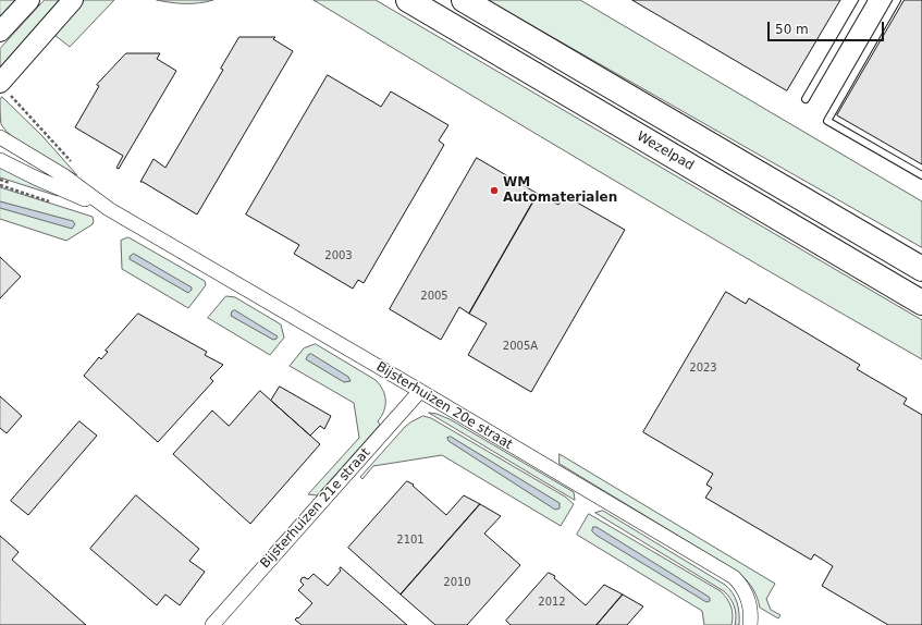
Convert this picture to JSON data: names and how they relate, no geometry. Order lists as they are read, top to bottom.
{
  "streets": {
    "highway": ["Wezelpad"],
    "street": ["Bijsterhuizen 20e straat", "Bijsterhuizen 21e straat"]
  },
  "crossings": [
    ["Bijsterhuizen 20e straat", "Bijsterhuizen 21e straat"]
  ],
  "places": ["WM Automaterialen"],
  "house_numbers": [
    "2003",
    "2005",
    "2005A",
    "2023",
    "2101",
    "2010",
    "2012"
  ],
  "scale_bar": "50 m"
}
